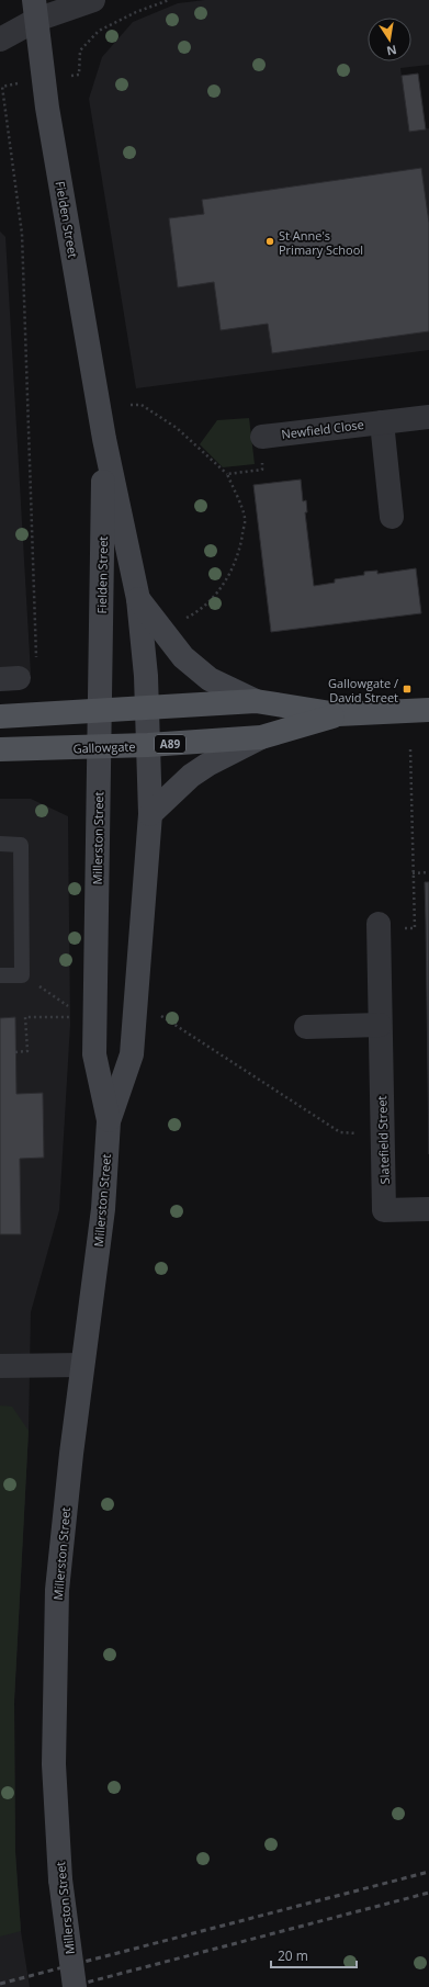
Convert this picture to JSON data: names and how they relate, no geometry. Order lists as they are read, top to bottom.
{
  "streets": {
    "main road": [
      "Fielden Street",
      "A89",
      "Gallowgate",
      "Millerston Street"
    ],
    "street": ["Newfield Close", "Slatefield Street"]
  },
  "crossings": [
    ["Fielden Street", "Gallowgate"],
    ["Fielden Street", "Millerston Street"],
    ["Gallowgate", "Millerston Street"]
  ],
  "places": {
    "other": ["St Anne's Primary School"],
    "transit": ["Gallowgate / David Street"]
  },
  "scale_bar": "20 m",
  "north": "bottom"
}
